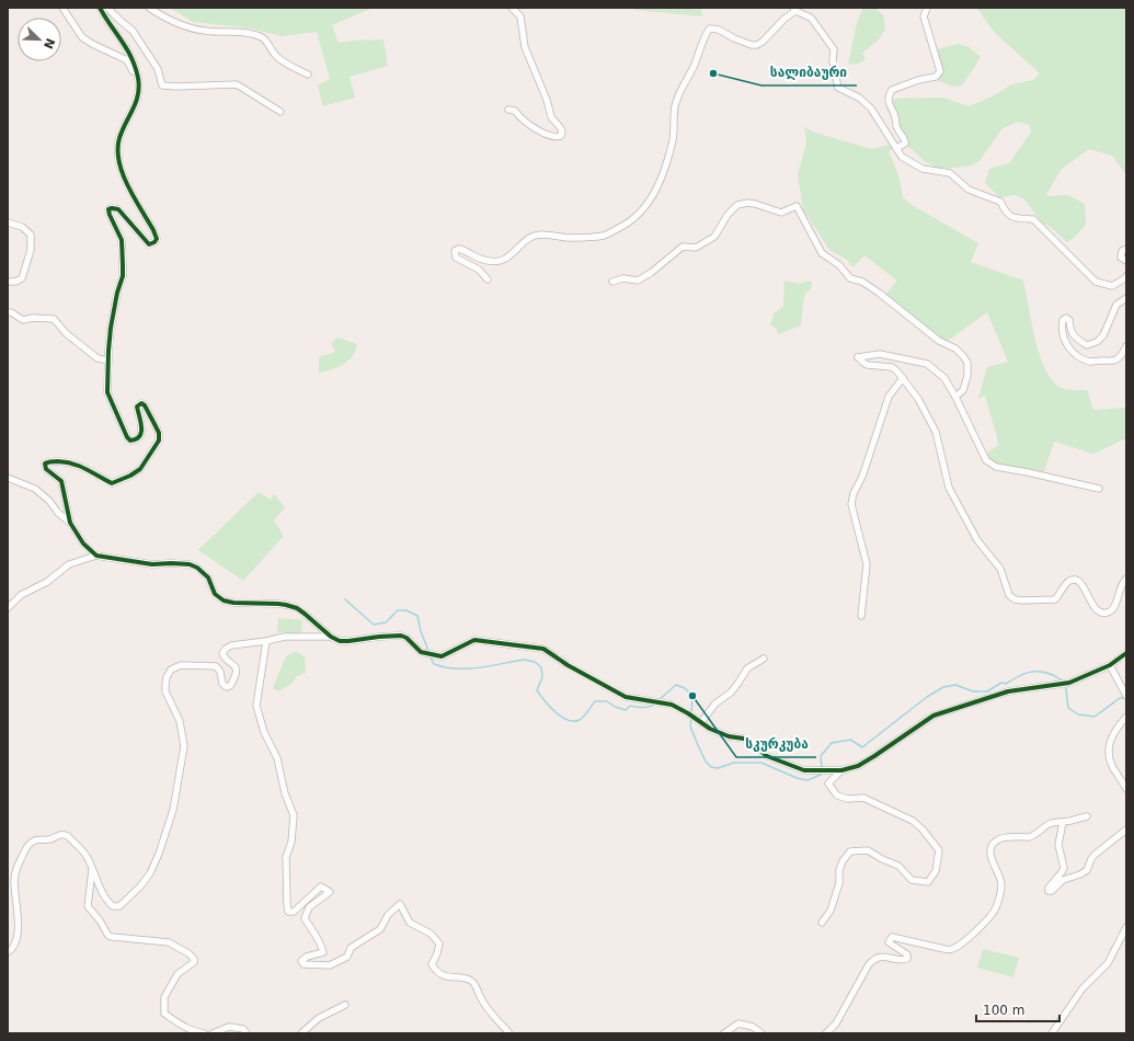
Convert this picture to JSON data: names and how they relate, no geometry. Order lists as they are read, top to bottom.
{
  "places": ["სალიბაური", "სკურკუბა"],
  "scale_bar": "100 m",
  "north": "bottom right"
}
